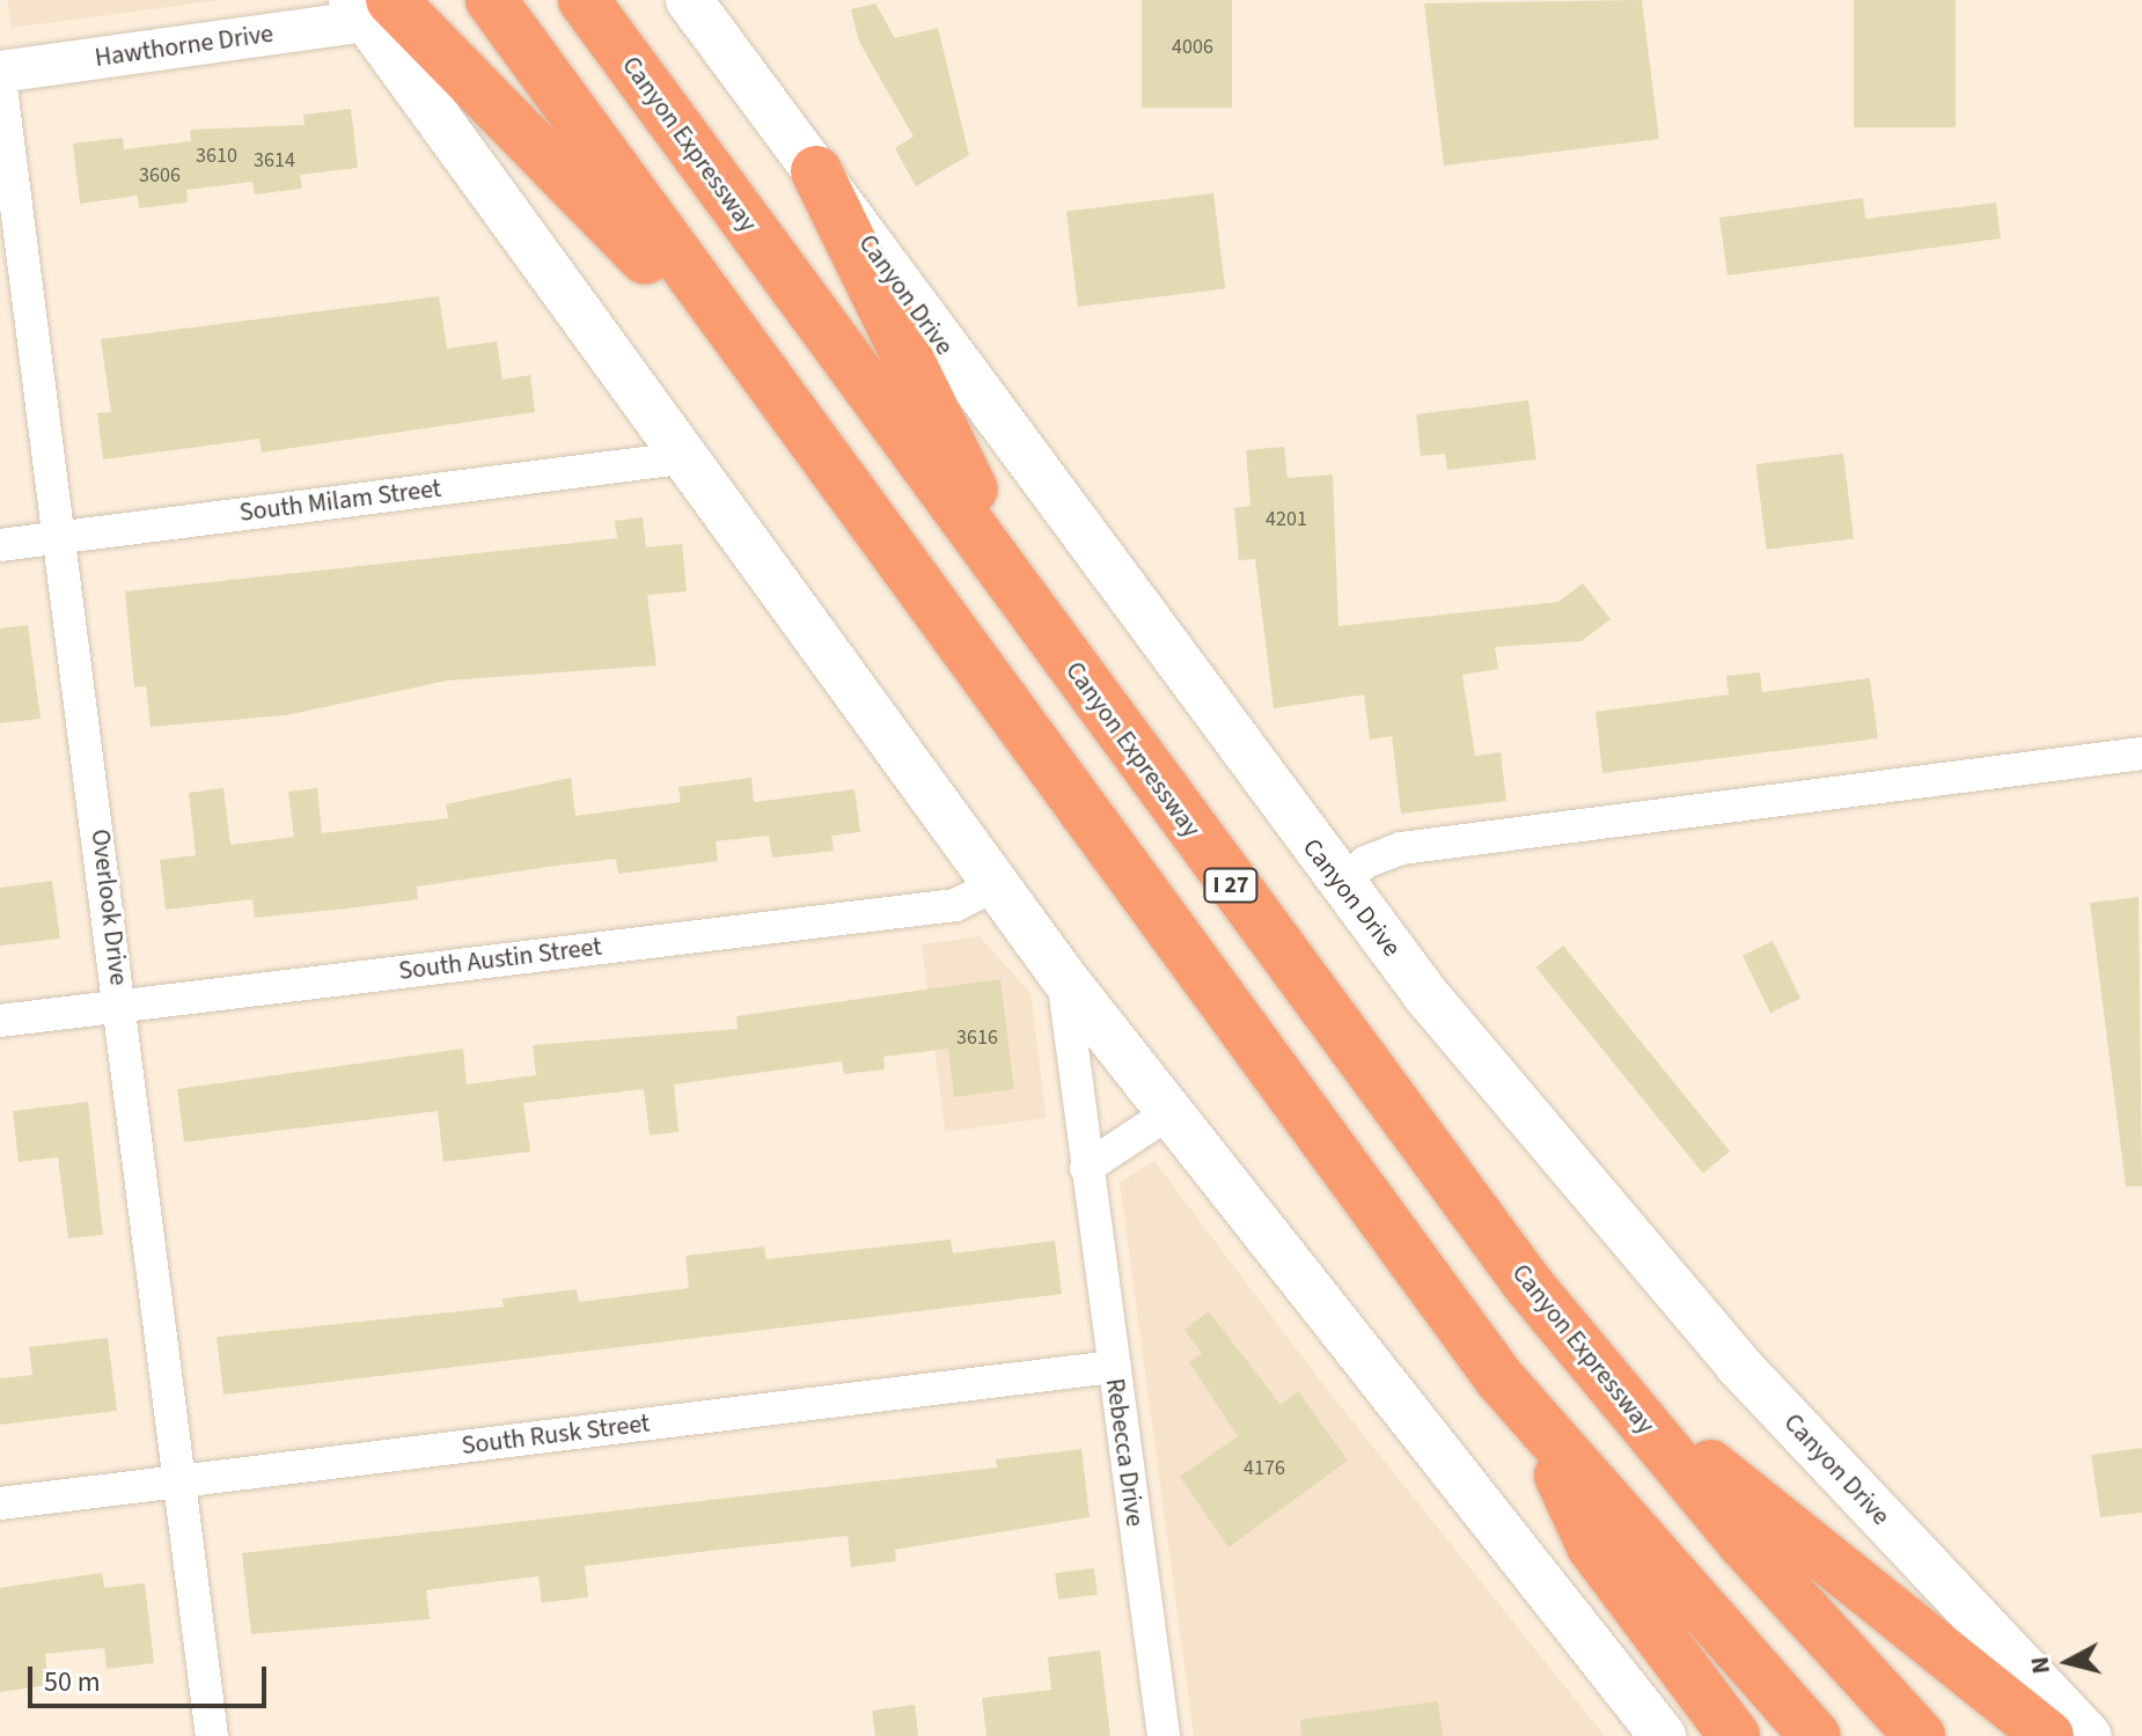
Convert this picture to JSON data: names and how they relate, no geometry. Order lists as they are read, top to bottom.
{
  "streets": {
    "highway": ["Canyon Expressway", "I 27"],
    "main road": ["Canyon Drive"],
    "street": [
      "Hawthorne Drive",
      "South Milam Street",
      "Overlook Drive",
      "South Austin Street",
      "South Rusk Street",
      "Rebecca Drive"
    ]
  },
  "crossings": [
    ["Hawthorne Drive", "Overlook Drive"],
    ["South Milam Street", "Overlook Drive"],
    ["Overlook Drive", "South Austin Street"],
    ["Overlook Drive", "South Rusk Street"],
    ["South Rusk Street", "Rebecca Drive"]
  ],
  "house_numbers": [
    "4006",
    "3610",
    "3614",
    "3606",
    "4201",
    "3616",
    "4176"
  ],
  "scale_bar": "50 m",
  "north": "left"
}
